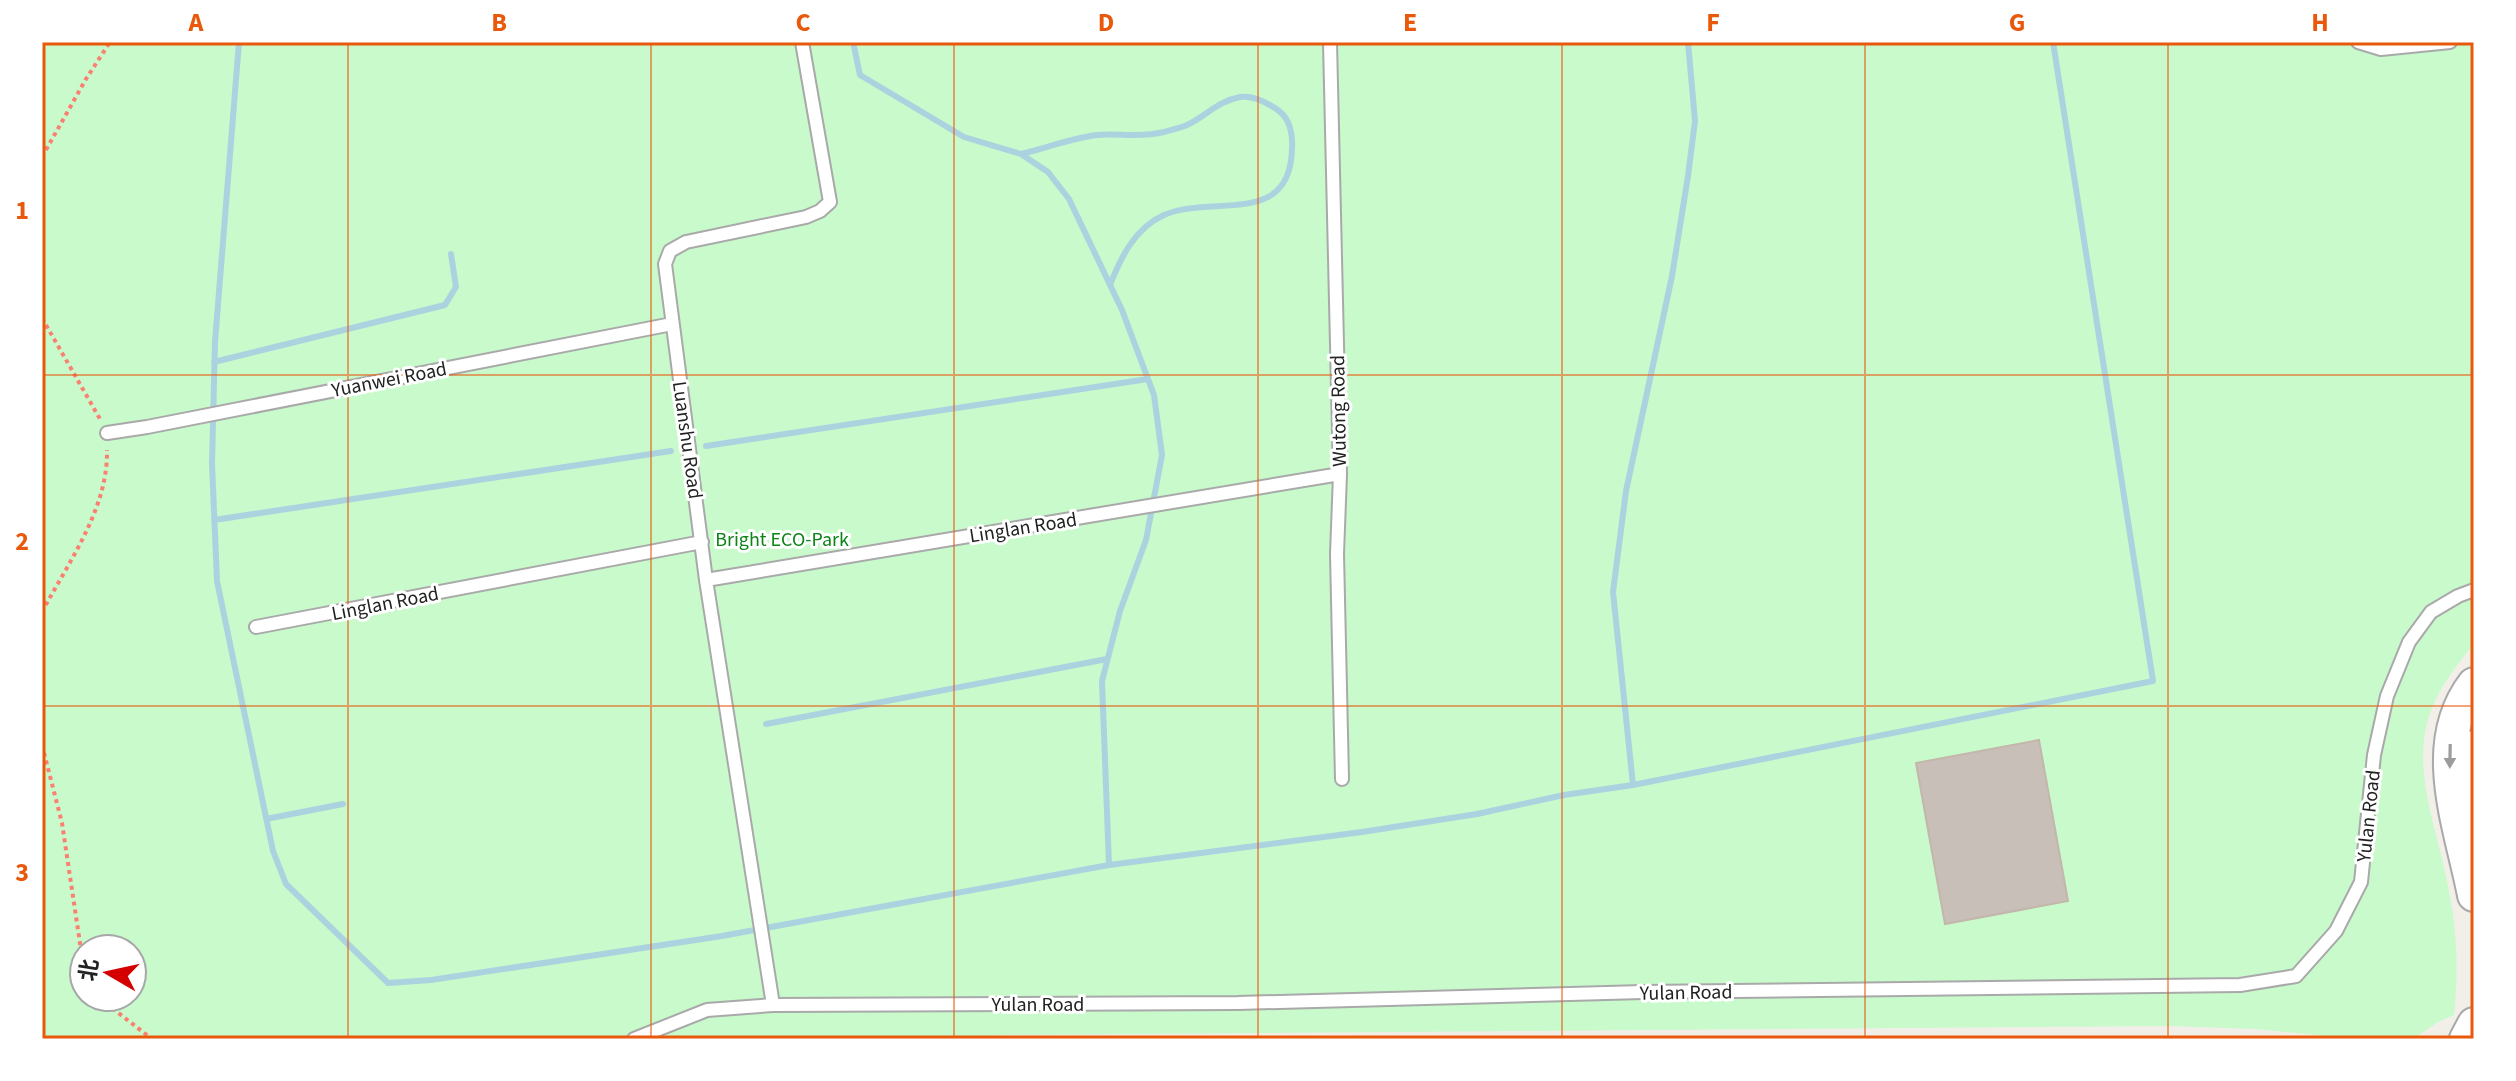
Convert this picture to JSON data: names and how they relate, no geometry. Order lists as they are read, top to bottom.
{
  "streets": {
    "lane": [
      "Yuanwei Road",
      "Wutong Road",
      "Luanshu Road",
      "Linglan Road",
      "Yulan Road"
    ]
  },
  "crossings": [
    ["Yuanwei Road", "Luanshu Road"],
    ["Wutong Road", "Linglan Road"],
    ["Luanshu Road", "Linglan Road"],
    ["Luanshu Road", "Yulan Road"]
  ],
  "parks": ["Bright ECO-Park"],
  "north": "left",
  "grid": {
    "columns": [
      "A",
      "B",
      "C",
      "D",
      "E",
      "F",
      "G",
      "H"
    ],
    "rows": ["1", "2", "3"]
  }
}
